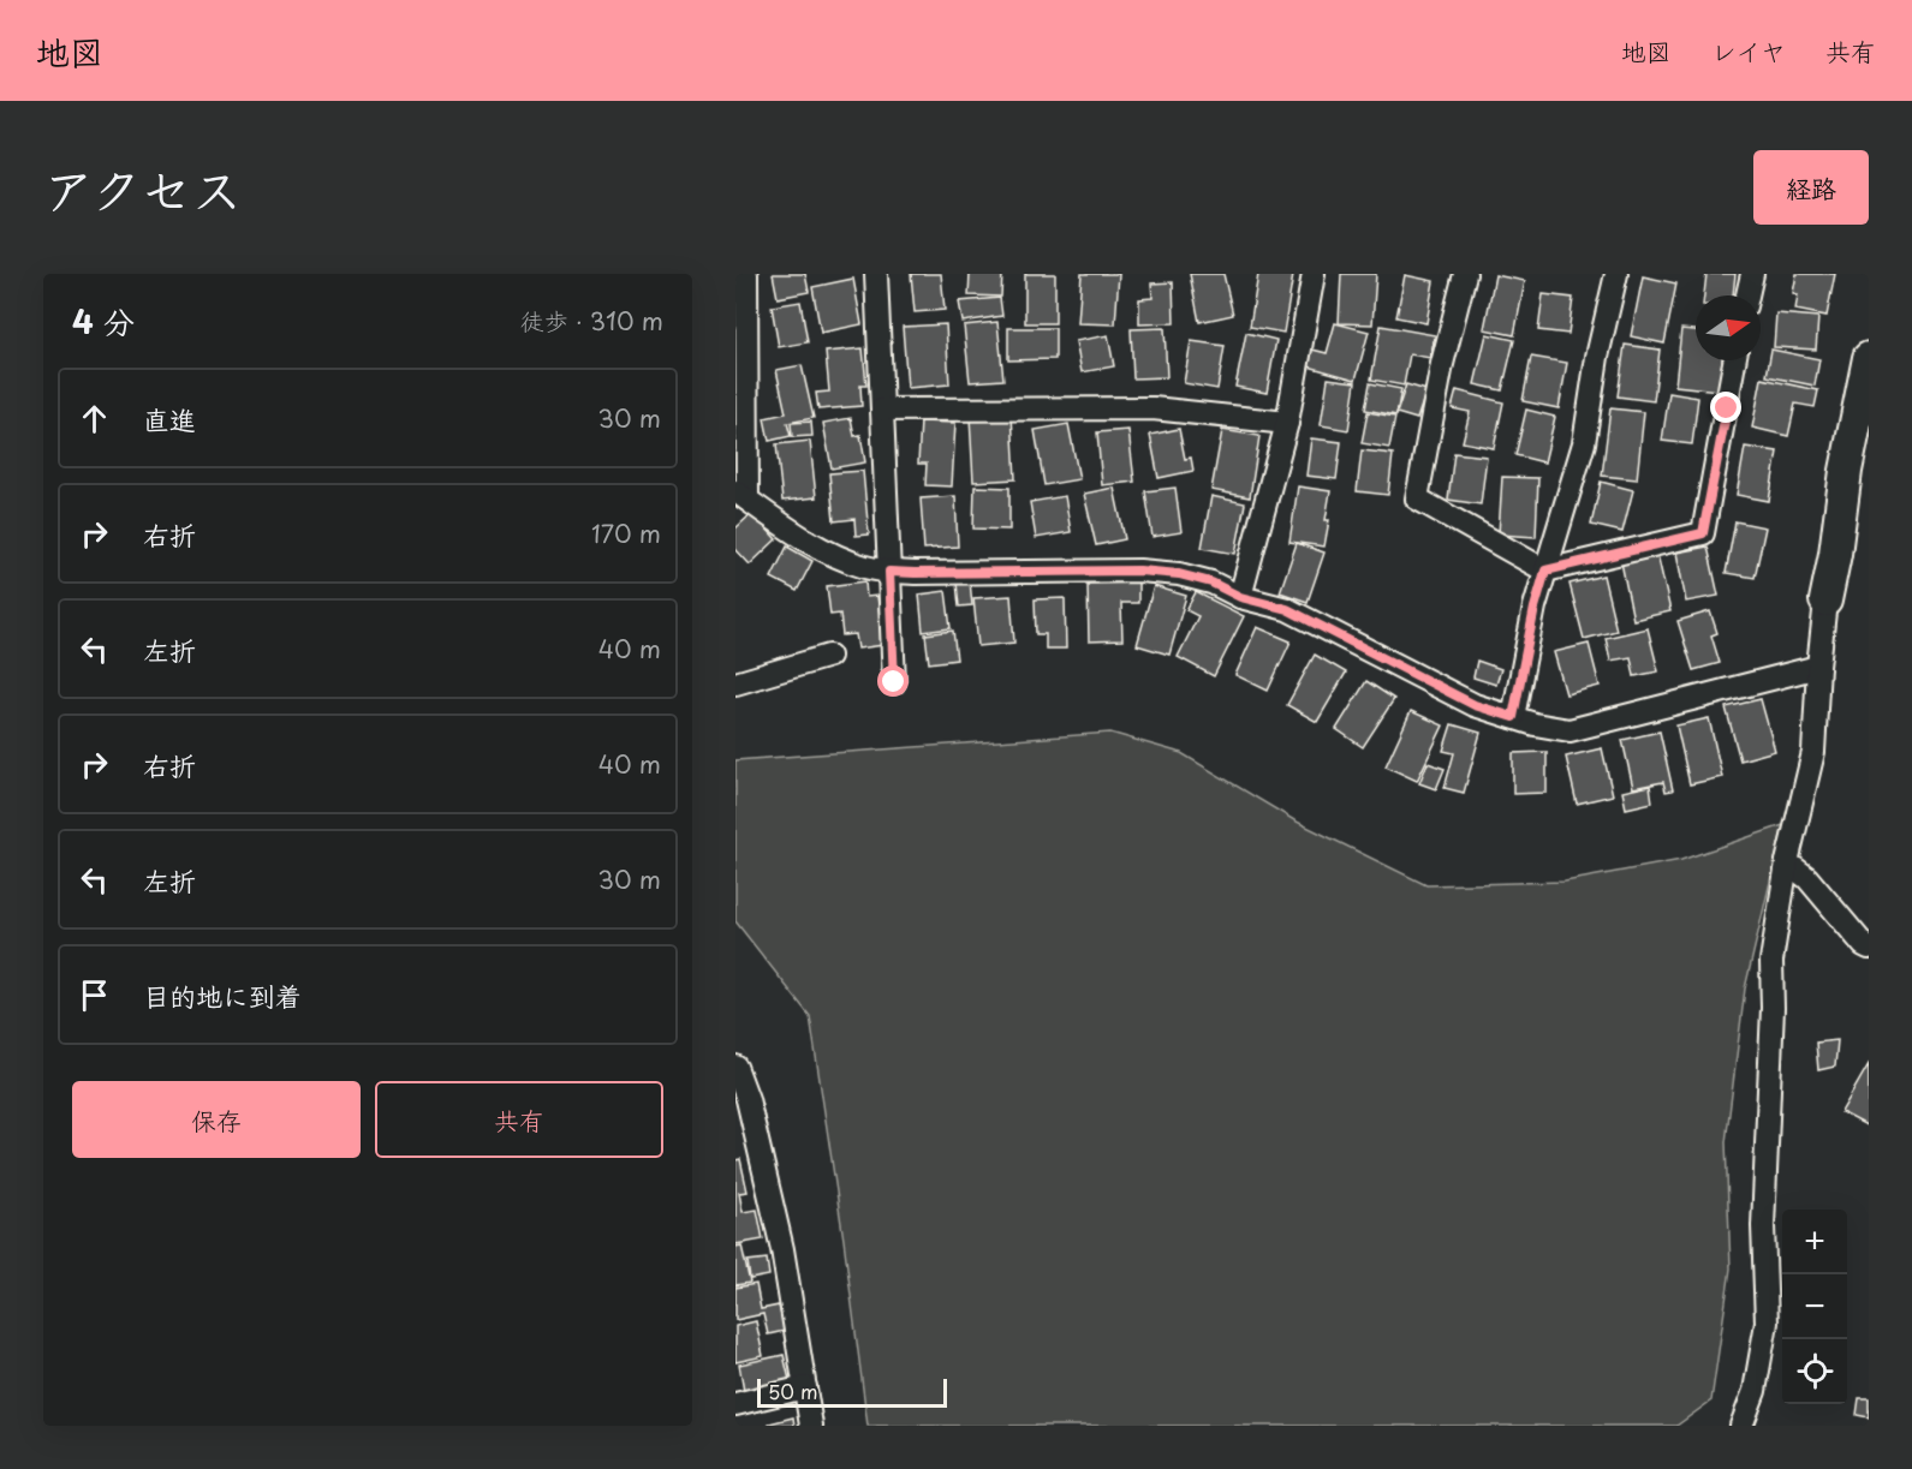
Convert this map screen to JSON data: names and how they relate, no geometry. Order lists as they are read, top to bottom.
{
  "scale_bar": "50 m",
  "north": "right",
  "page": {
    "header": "地図",
    "nav": ["地図", "レイヤ", "共有"],
    "title": "アクセス",
    "buttons": [
      "経路",
      ["保存", "共有"]
    ],
    "heading": ["4 分", "徒歩 · 310 m"],
    "list": [
      ["直進", "30 m"],
      ["右折", "170 m"],
      ["左折", "40 m"],
      ["右折", "40 m"],
      ["左折", "30 m"],
      "目的地に到着"
    ],
    "map_buttons": ["+", "−"],
    "scale": "50 m"
  }
}
